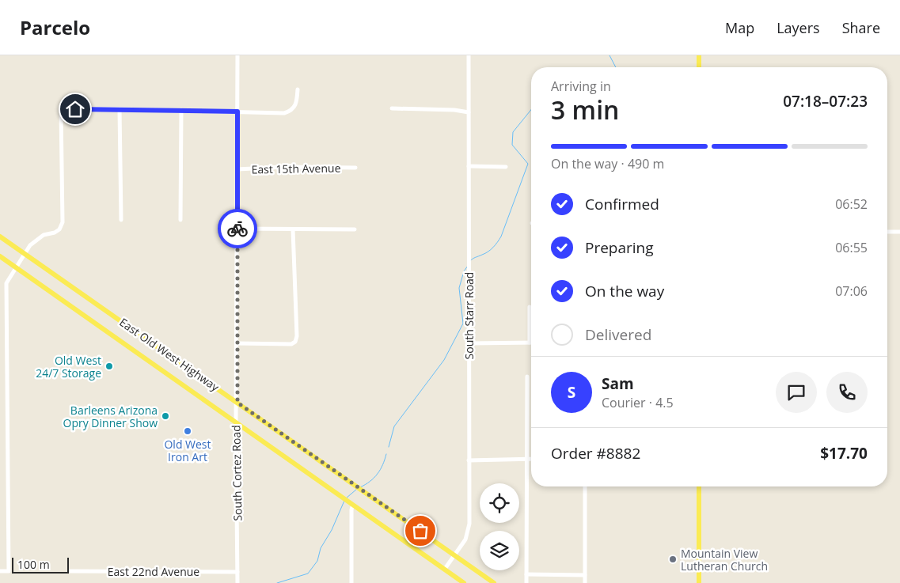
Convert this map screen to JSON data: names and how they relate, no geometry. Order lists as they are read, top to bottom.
{
  "streets": {
    "main road": ["East Old West Highway"],
    "street": [
      "East 15th Avenue",
      "South Starr Road",
      "South Cortez Road",
      "East 22nd Avenue"
    ]
  },
  "crossings": [
    ["East 15th Avenue", "South Cortez Road"],
    ["South Starr Road", "East Old West Highway"],
    ["East Old West Highway", "South Cortez Road"],
    ["South Cortez Road", "East 22nd Avenue"]
  ],
  "places": [
    "Old West 24/7 Storage",
    "Barleens Arizona Opry Dinner Show",
    "Old West Iron Art",
    "Mountain View Lutheran Church"
  ],
  "scale_bar": "100 m",
  "page": {
    "header": "Parcelo",
    "nav": ["Map", "Layers", "Share"],
    "heading": ["3 min", "Arriving in", "07:18–07:23"],
    "panel": [
      "Sam",
      "Courier · 4.5",
      "Order #8882",
      "$17.70"
    ],
    "bar": "On the way · 490 m",
    "list": [
      ["Confirmed", "06:52"],
      ["Preparing", "06:55"],
      ["On the way", "07:06"],
      "Delivered"
    ],
    "round": "S",
    "scale": "100 m"
  }
}
